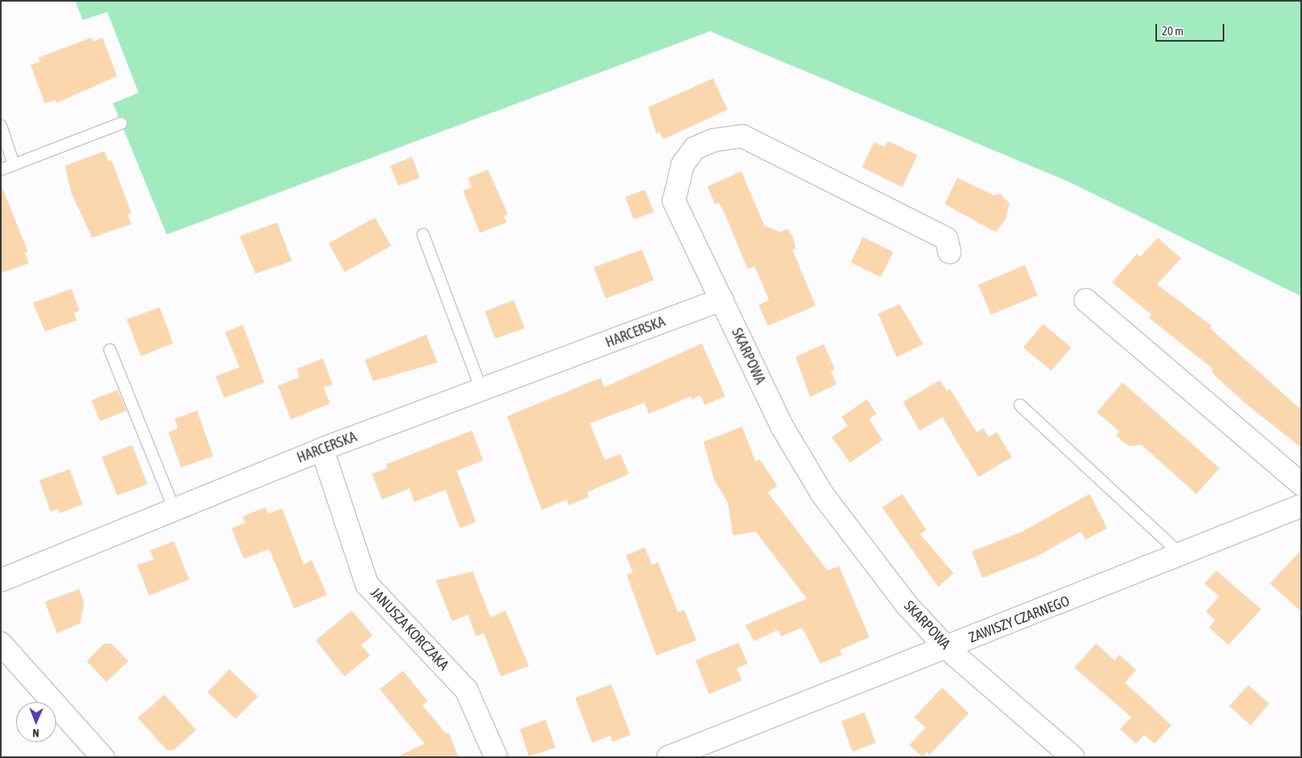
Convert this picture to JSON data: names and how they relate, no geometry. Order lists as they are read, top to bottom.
{
  "streets": {
    "street": [
      "HARCERSKA",
      "SKARPOWA",
      "ZAWISZY CZARNEGO",
      "JANUSZA KORCZAKA"
    ]
  },
  "crossings": [
    ["HARCERSKA", "SKARPOWA"],
    ["HARCERSKA", "JANUSZA KORCZAKA"],
    ["SKARPOWA", "ZAWISZY CZARNEGO"]
  ],
  "scale_bar": "20 m",
  "north": "bottom"
}
